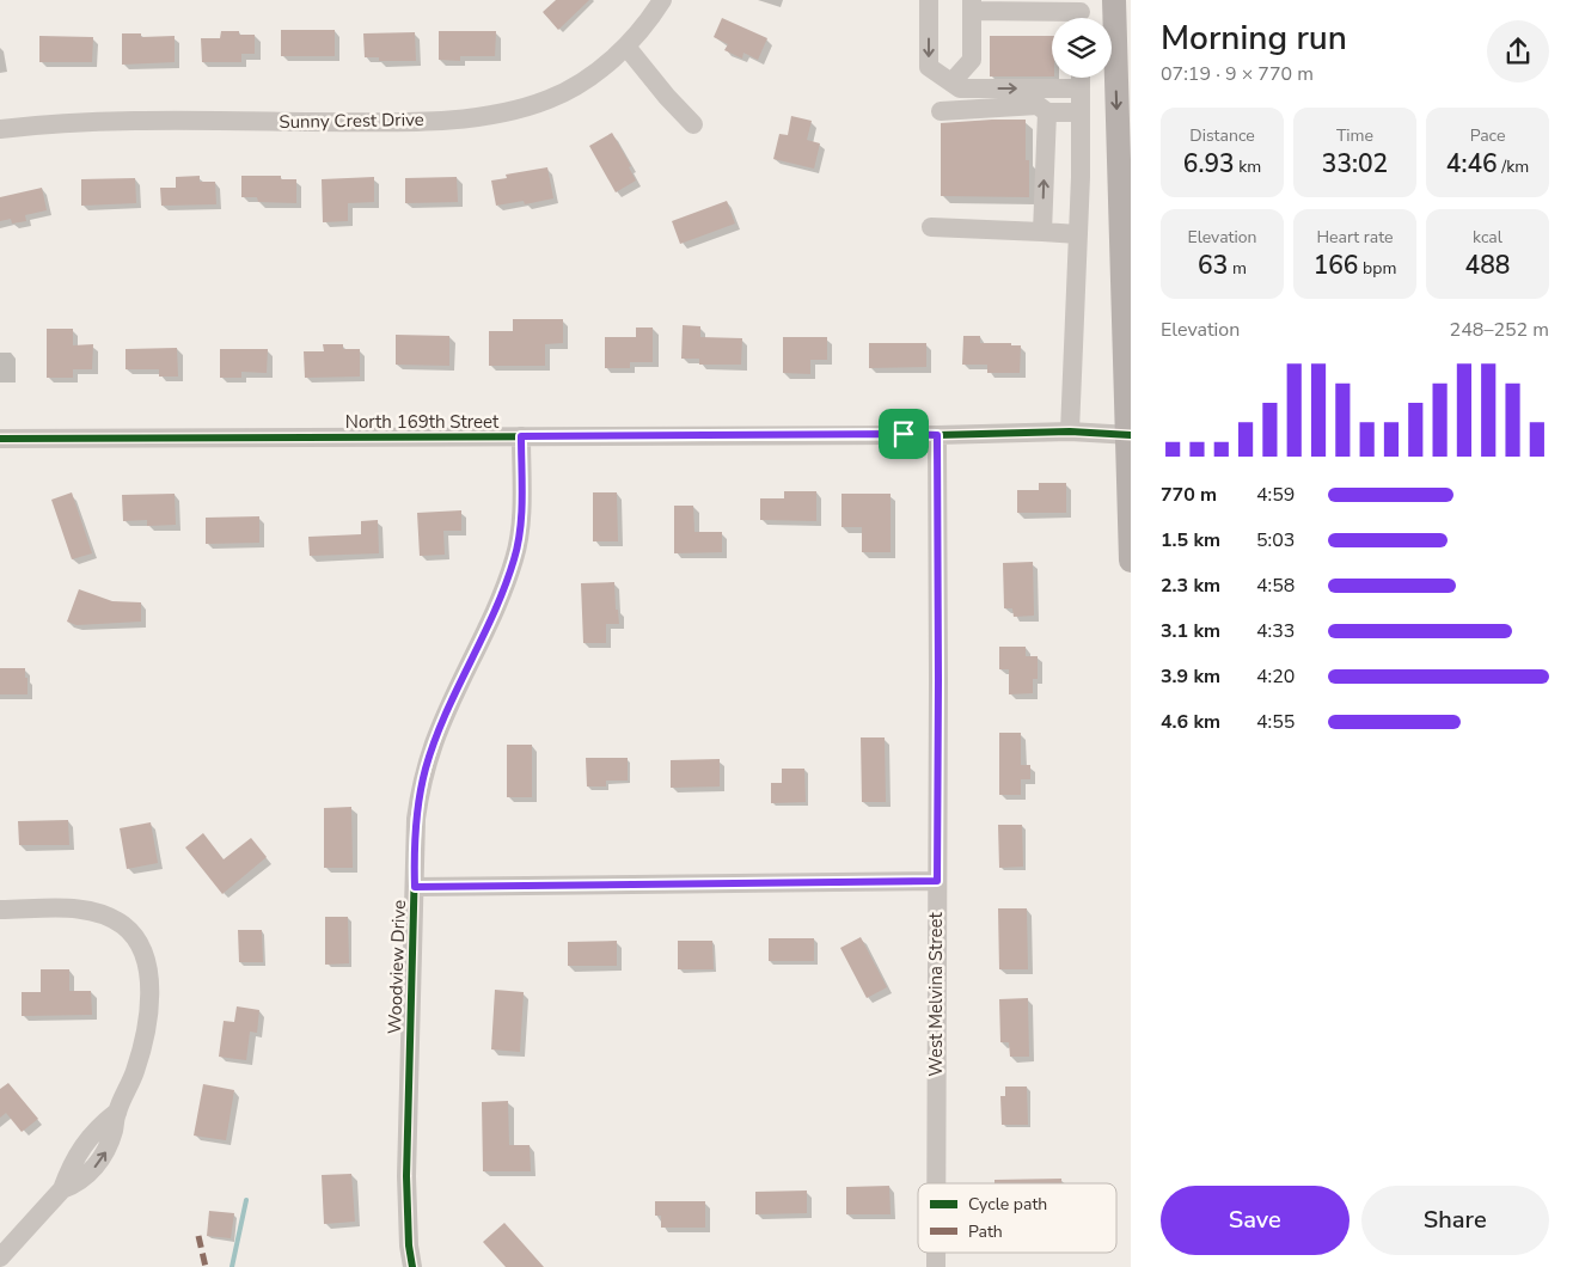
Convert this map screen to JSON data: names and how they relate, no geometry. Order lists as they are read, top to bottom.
{
  "streets": {
    "street": [
      "Sunny Crest Drive",
      "North 169th Street",
      "Woodview Drive",
      "West Melvina Street"
    ]
  },
  "crossings": [
    ["North 169th Street", "Woodview Drive"],
    ["North 169th Street", "West Melvina Street"]
  ],
  "legend": ["Cycle path", "Path"],
  "page": {
    "heading": ["Morning run", "07:19 · 9 × 770 m"],
    "stats": [
      ["Distance", "6.93 km"],
      ["Time", "33:02"],
      ["Pace", "4:46 /km"],
      ["Elevation", "63 m"],
      ["Heart rate", "166 bpm"],
      ["kcal", "488"]
    ],
    "chart": ["Elevation", "248–252 m"],
    "list": [
      {
        "name": "770 m",
        "note": "4:59"
      },
      {
        "name": "1.5 km",
        "note": "5:03"
      },
      {
        "name": "2.3 km",
        "note": "4:58"
      },
      {
        "name": "3.1 km",
        "note": "4:33"
      },
      {
        "name": "3.9 km",
        "note": "4:20"
      },
      {
        "name": "4.6 km",
        "note": "4:55"
      }
    ],
    "buttons": ["Save", "Share"]
  }
}
